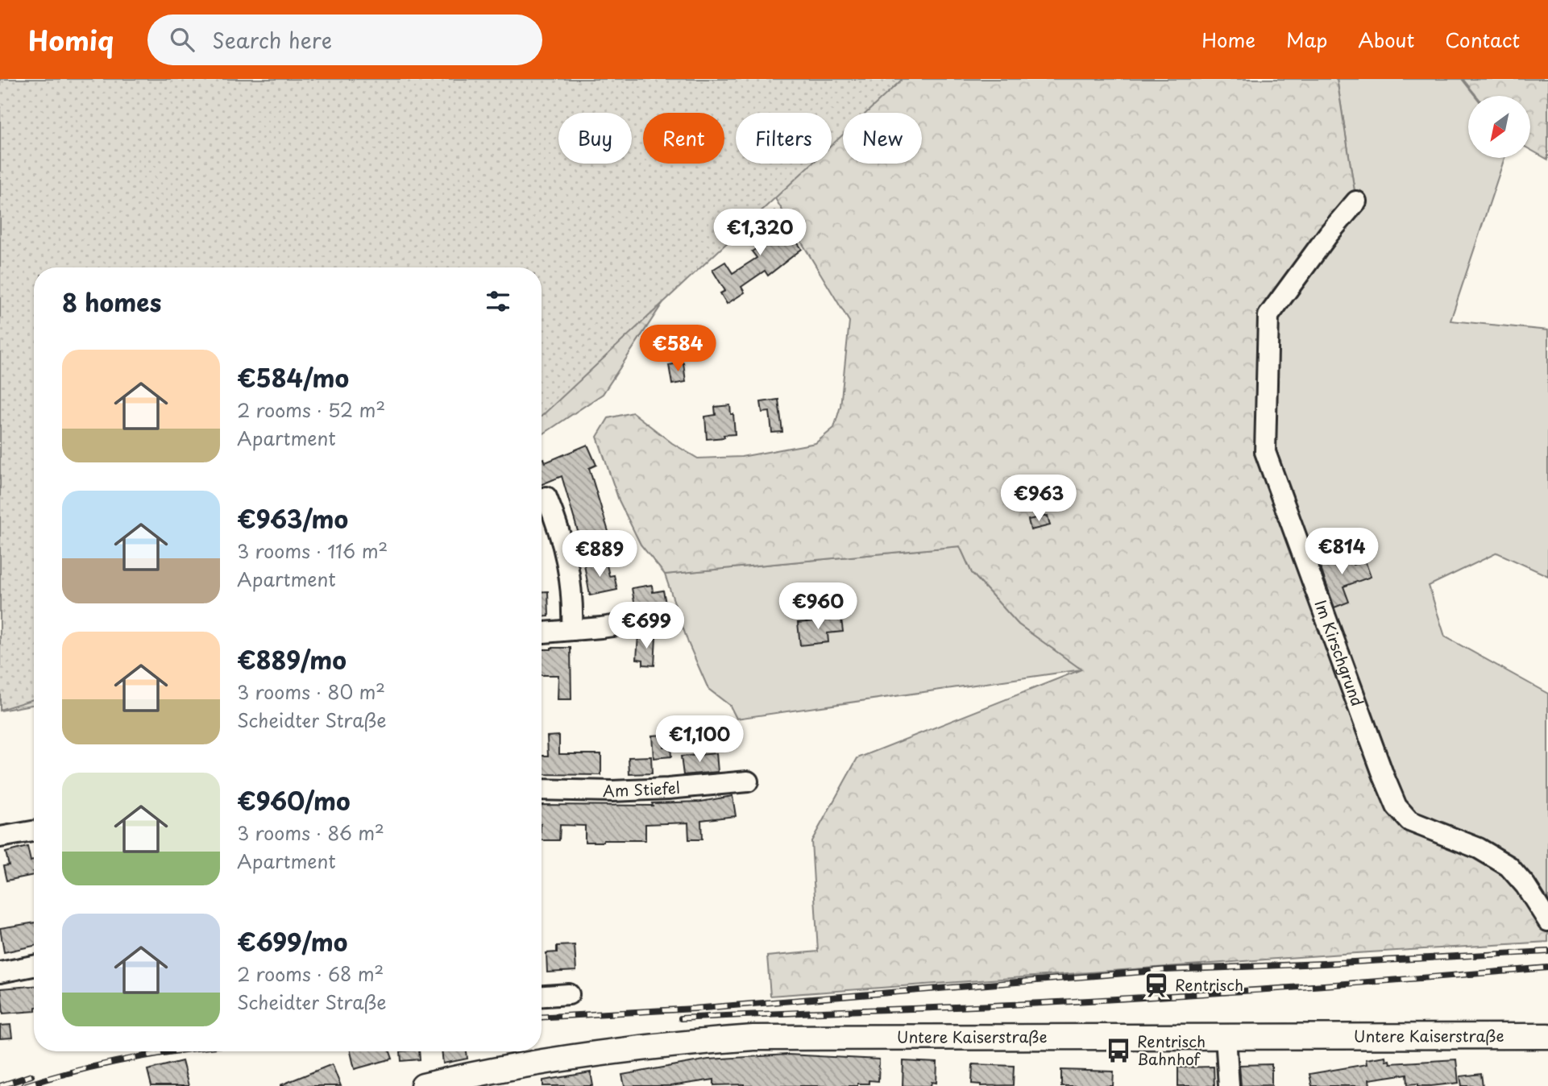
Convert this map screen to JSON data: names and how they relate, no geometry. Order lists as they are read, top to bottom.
{
  "streets": {
    "main road": ["Untere Kaiserstraße"],
    "street": ["Im Kirschgrund", "Am Stiefel"]
  },
  "places": {
    "station": ["Rentrisch"],
    "bus stop": ["Rentrisch Bahnhof"]
  },
  "north": "bottom left",
  "page": {
    "header": "Homiq",
    "search": "Search here",
    "nav": [
      "Home",
      "Map",
      "About",
      "Contact"
    ],
    "chip": [
      "Buy",
      "Rent",
      "Filters",
      "New"
    ],
    "price": [
      "€1,320",
      "€584",
      "€963",
      "€814",
      "€889",
      "€960",
      "€699",
      "€1,100"
    ],
    "heading": "8 homes",
    "list": [
      {
        "name": "€584/mo",
        "note": "2 rooms · 52 m² · Apartment"
      },
      {
        "name": "€963/mo",
        "note": "3 rooms · 116 m² · Apartment"
      },
      {
        "name": "€889/mo",
        "note": "3 rooms · 80 m² · Scheidter Straße"
      },
      {
        "name": "€960/mo",
        "note": "3 rooms · 86 m² · Apartment"
      },
      {
        "name": "€699/mo",
        "note": "2 rooms · 68 m² · Scheidter Straße"
      }
    ]
  }
}
